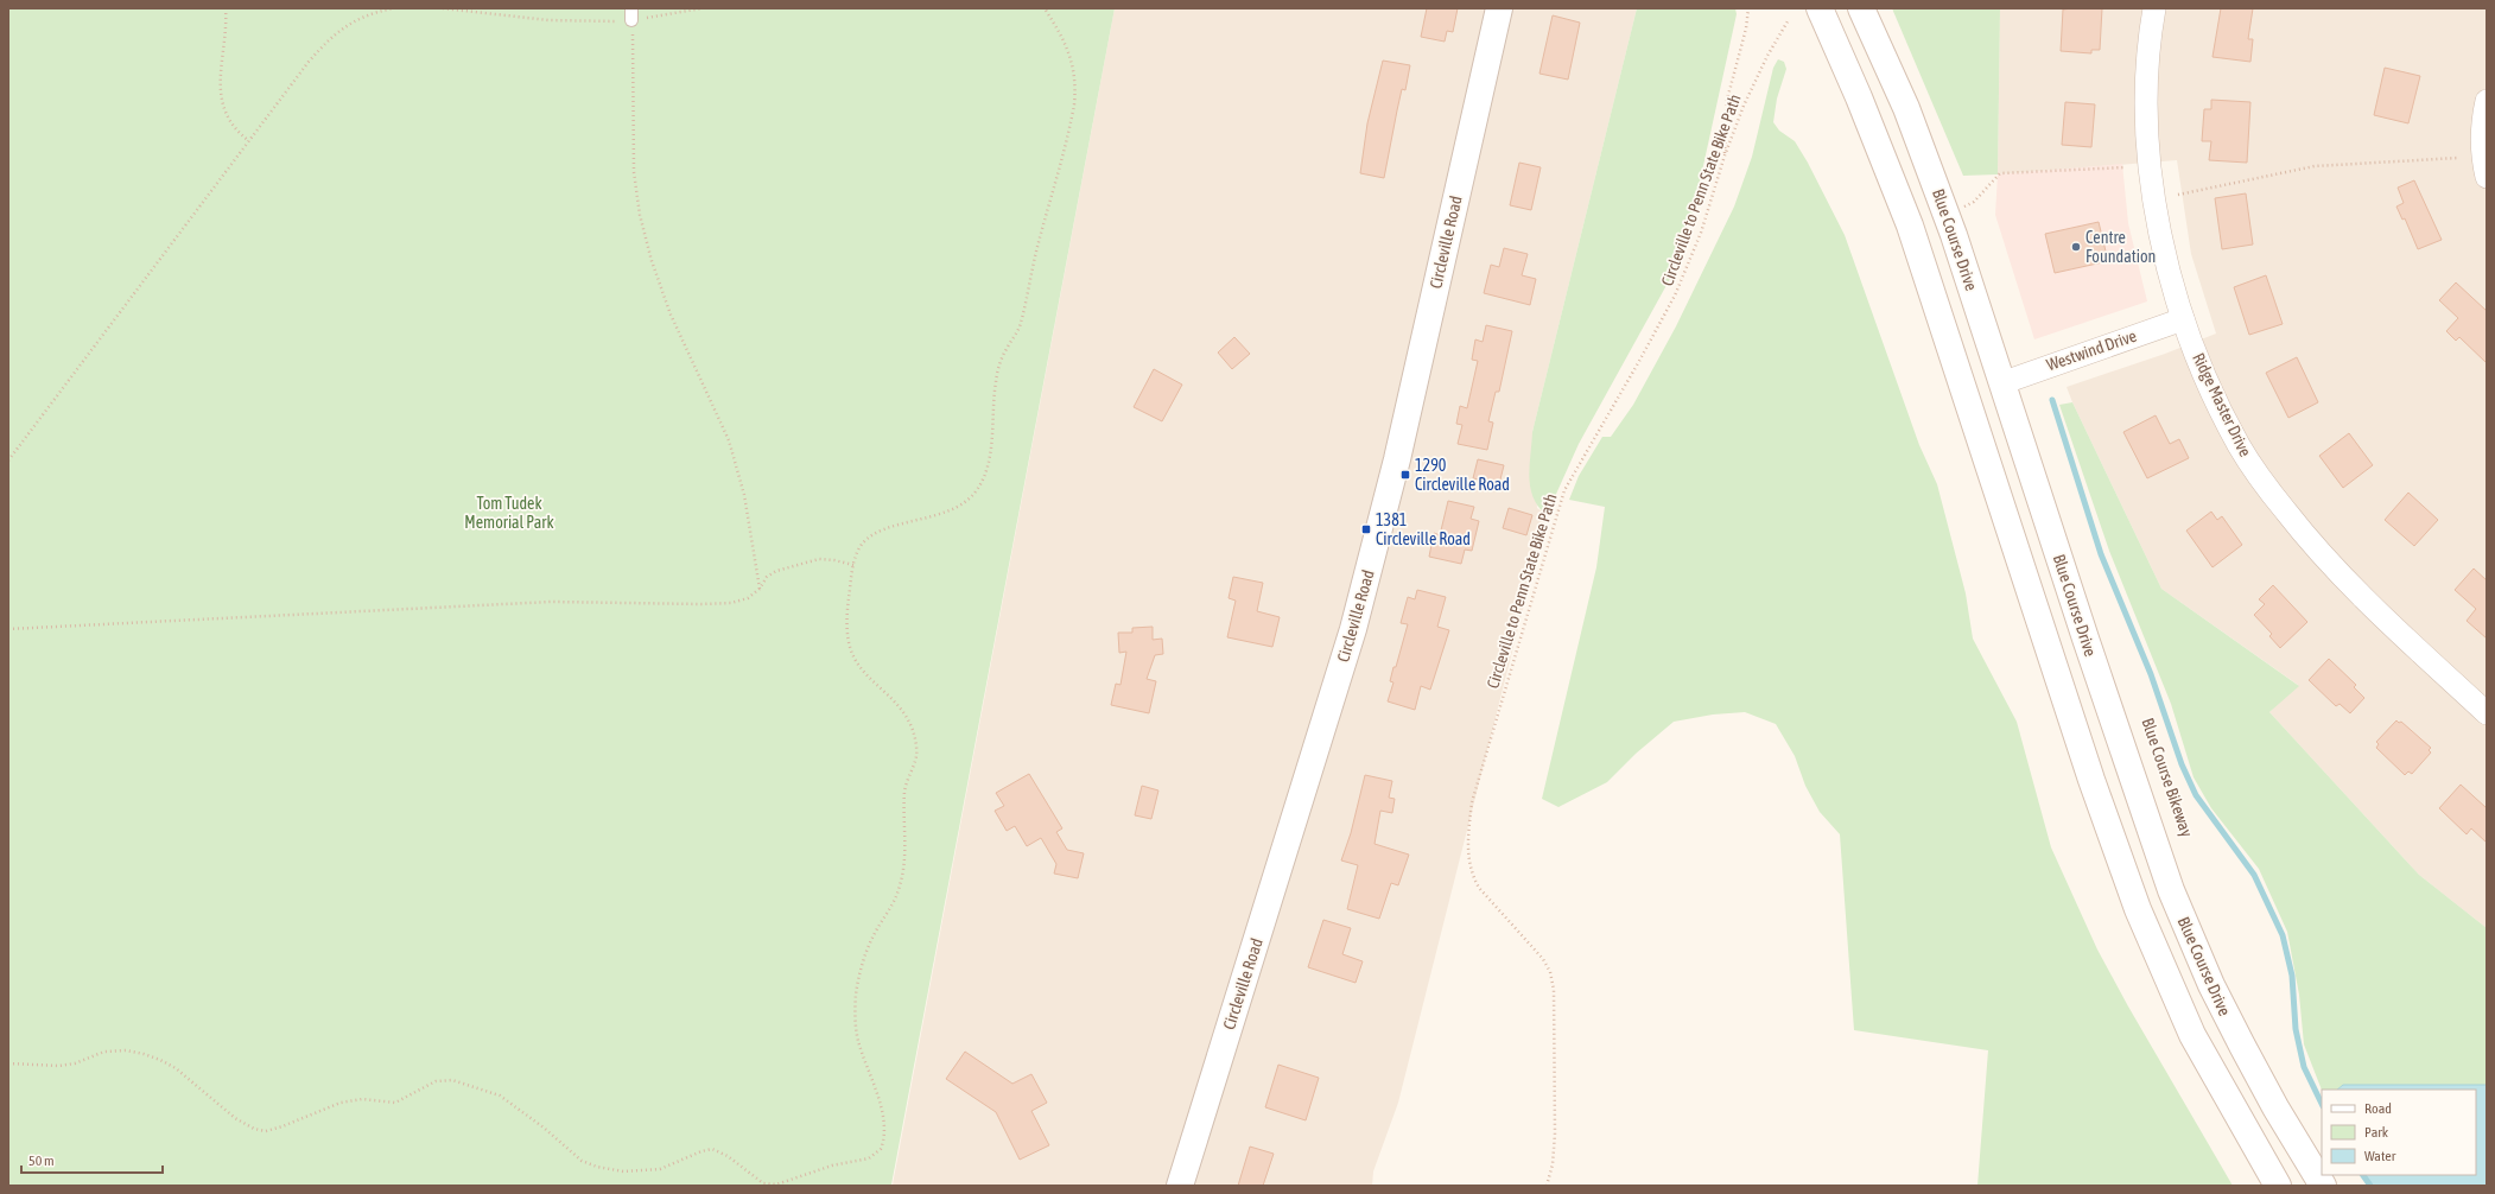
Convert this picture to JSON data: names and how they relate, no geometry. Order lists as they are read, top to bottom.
{
  "streets": {
    "main road": ["Blue Course Drive", "Circleville Road"],
    "street": ["Westwind Drive", "Ridge Master Drive"],
    "path": ["Circleville to Penn State Bike Path"]
  },
  "crossings": [
    ["Blue Course Drive", "Westwind Drive"],
    ["Westwind Drive", "Ridge Master Drive"]
  ],
  "parks": ["Tom Tudek Memorial Park"],
  "places": {
    "other": ["Centre Foundation"],
    "transit": ["1290 Circleville Road", "1381 Circleville Road"]
  },
  "legend": ["Road", "Park", "Water"],
  "scale_bar": "50 m"
}
